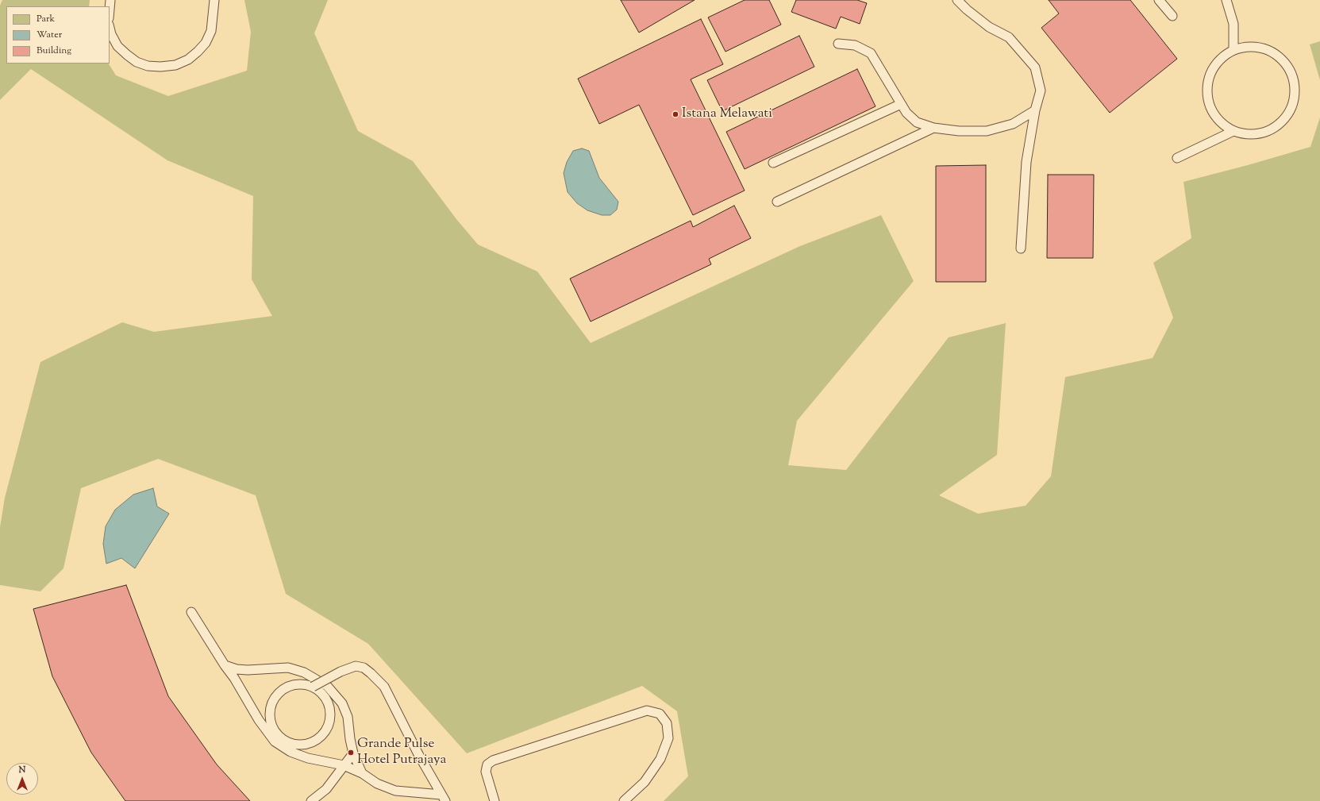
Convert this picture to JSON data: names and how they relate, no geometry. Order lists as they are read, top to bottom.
{
  "places": ["Istana Melawati", "Grande Pulse Hotel Putrajaya"],
  "legend": ["Park", "Water", "Building"],
  "north": "top"
}
